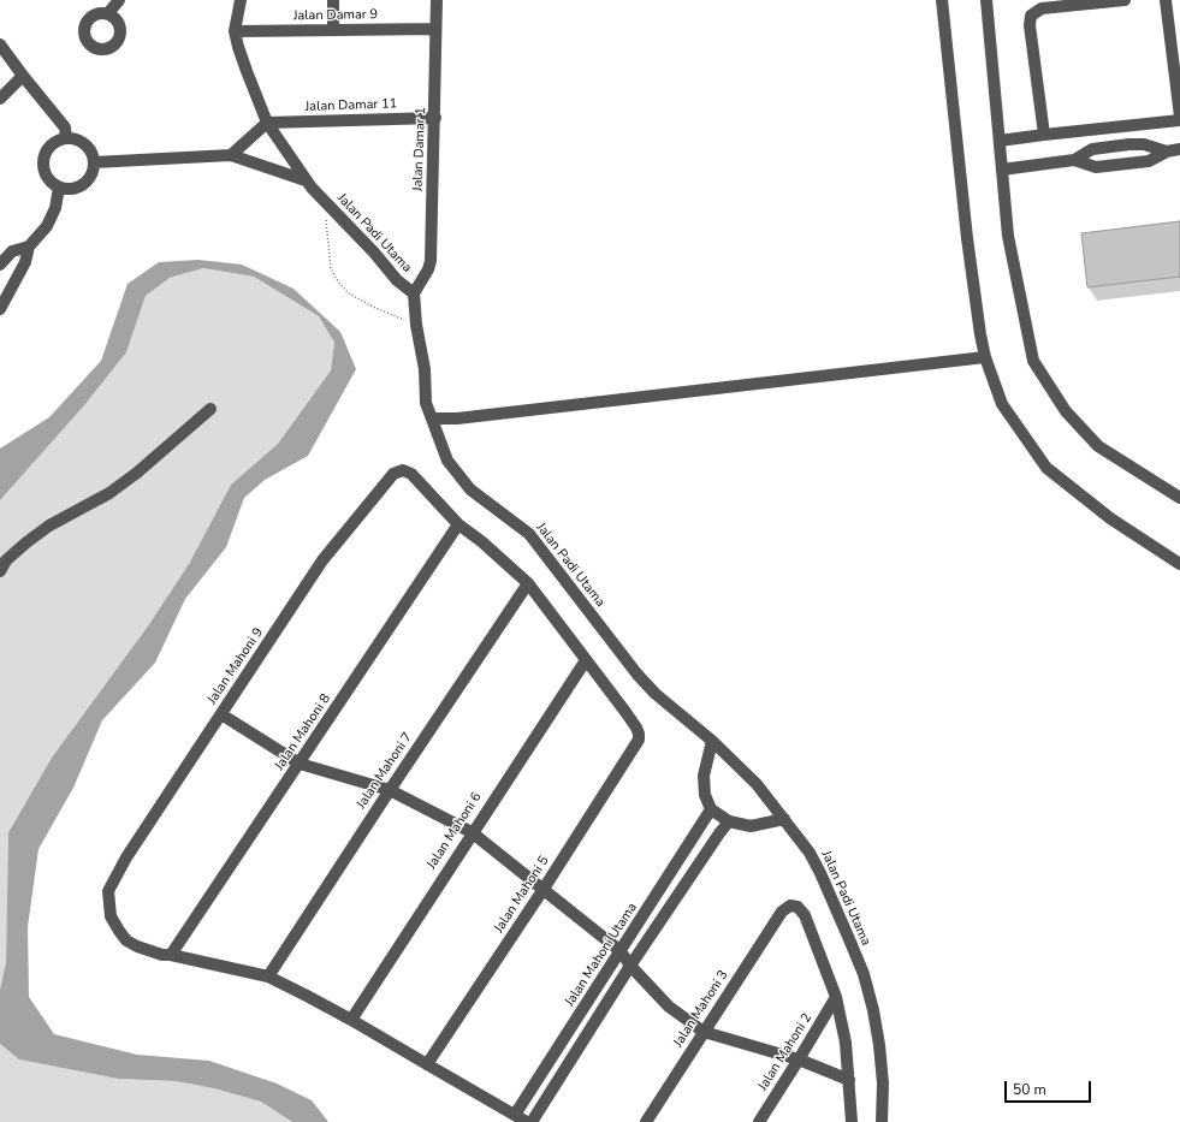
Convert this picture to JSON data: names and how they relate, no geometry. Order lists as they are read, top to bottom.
{
  "streets": {
    "street": [
      "Jalan Damar 9",
      "Jalan Damar 11",
      "Jalan Damar 1",
      "Jalan Padi Utama",
      "Jalan Mahoni 9",
      "Jalan Mahoni 8",
      "Jalan Mahoni 7",
      "Jalan Mahoni 6",
      "Jalan Mahoni 5",
      "Jalan Mahoni Utama",
      "Jalan Mahoni 3",
      "Jalan Mahoni 2"
    ]
  },
  "crossings": [
    ["Jalan Damar 9", "Jalan Damar 1"],
    ["Jalan Damar 9", "Jalan Padi Utama"],
    ["Jalan Damar 11", "Jalan Damar 1"],
    ["Jalan Damar 11", "Jalan Padi Utama"],
    ["Jalan Damar 1", "Jalan Padi Utama"],
    ["Jalan Mahoni 9", "Jalan Mahoni 8"],
    ["Jalan Mahoni 6", "Jalan Mahoni 5"],
    ["Jalan Mahoni 3", "Jalan Mahoni 2"]
  ],
  "scale_bar": "50 m"
}
